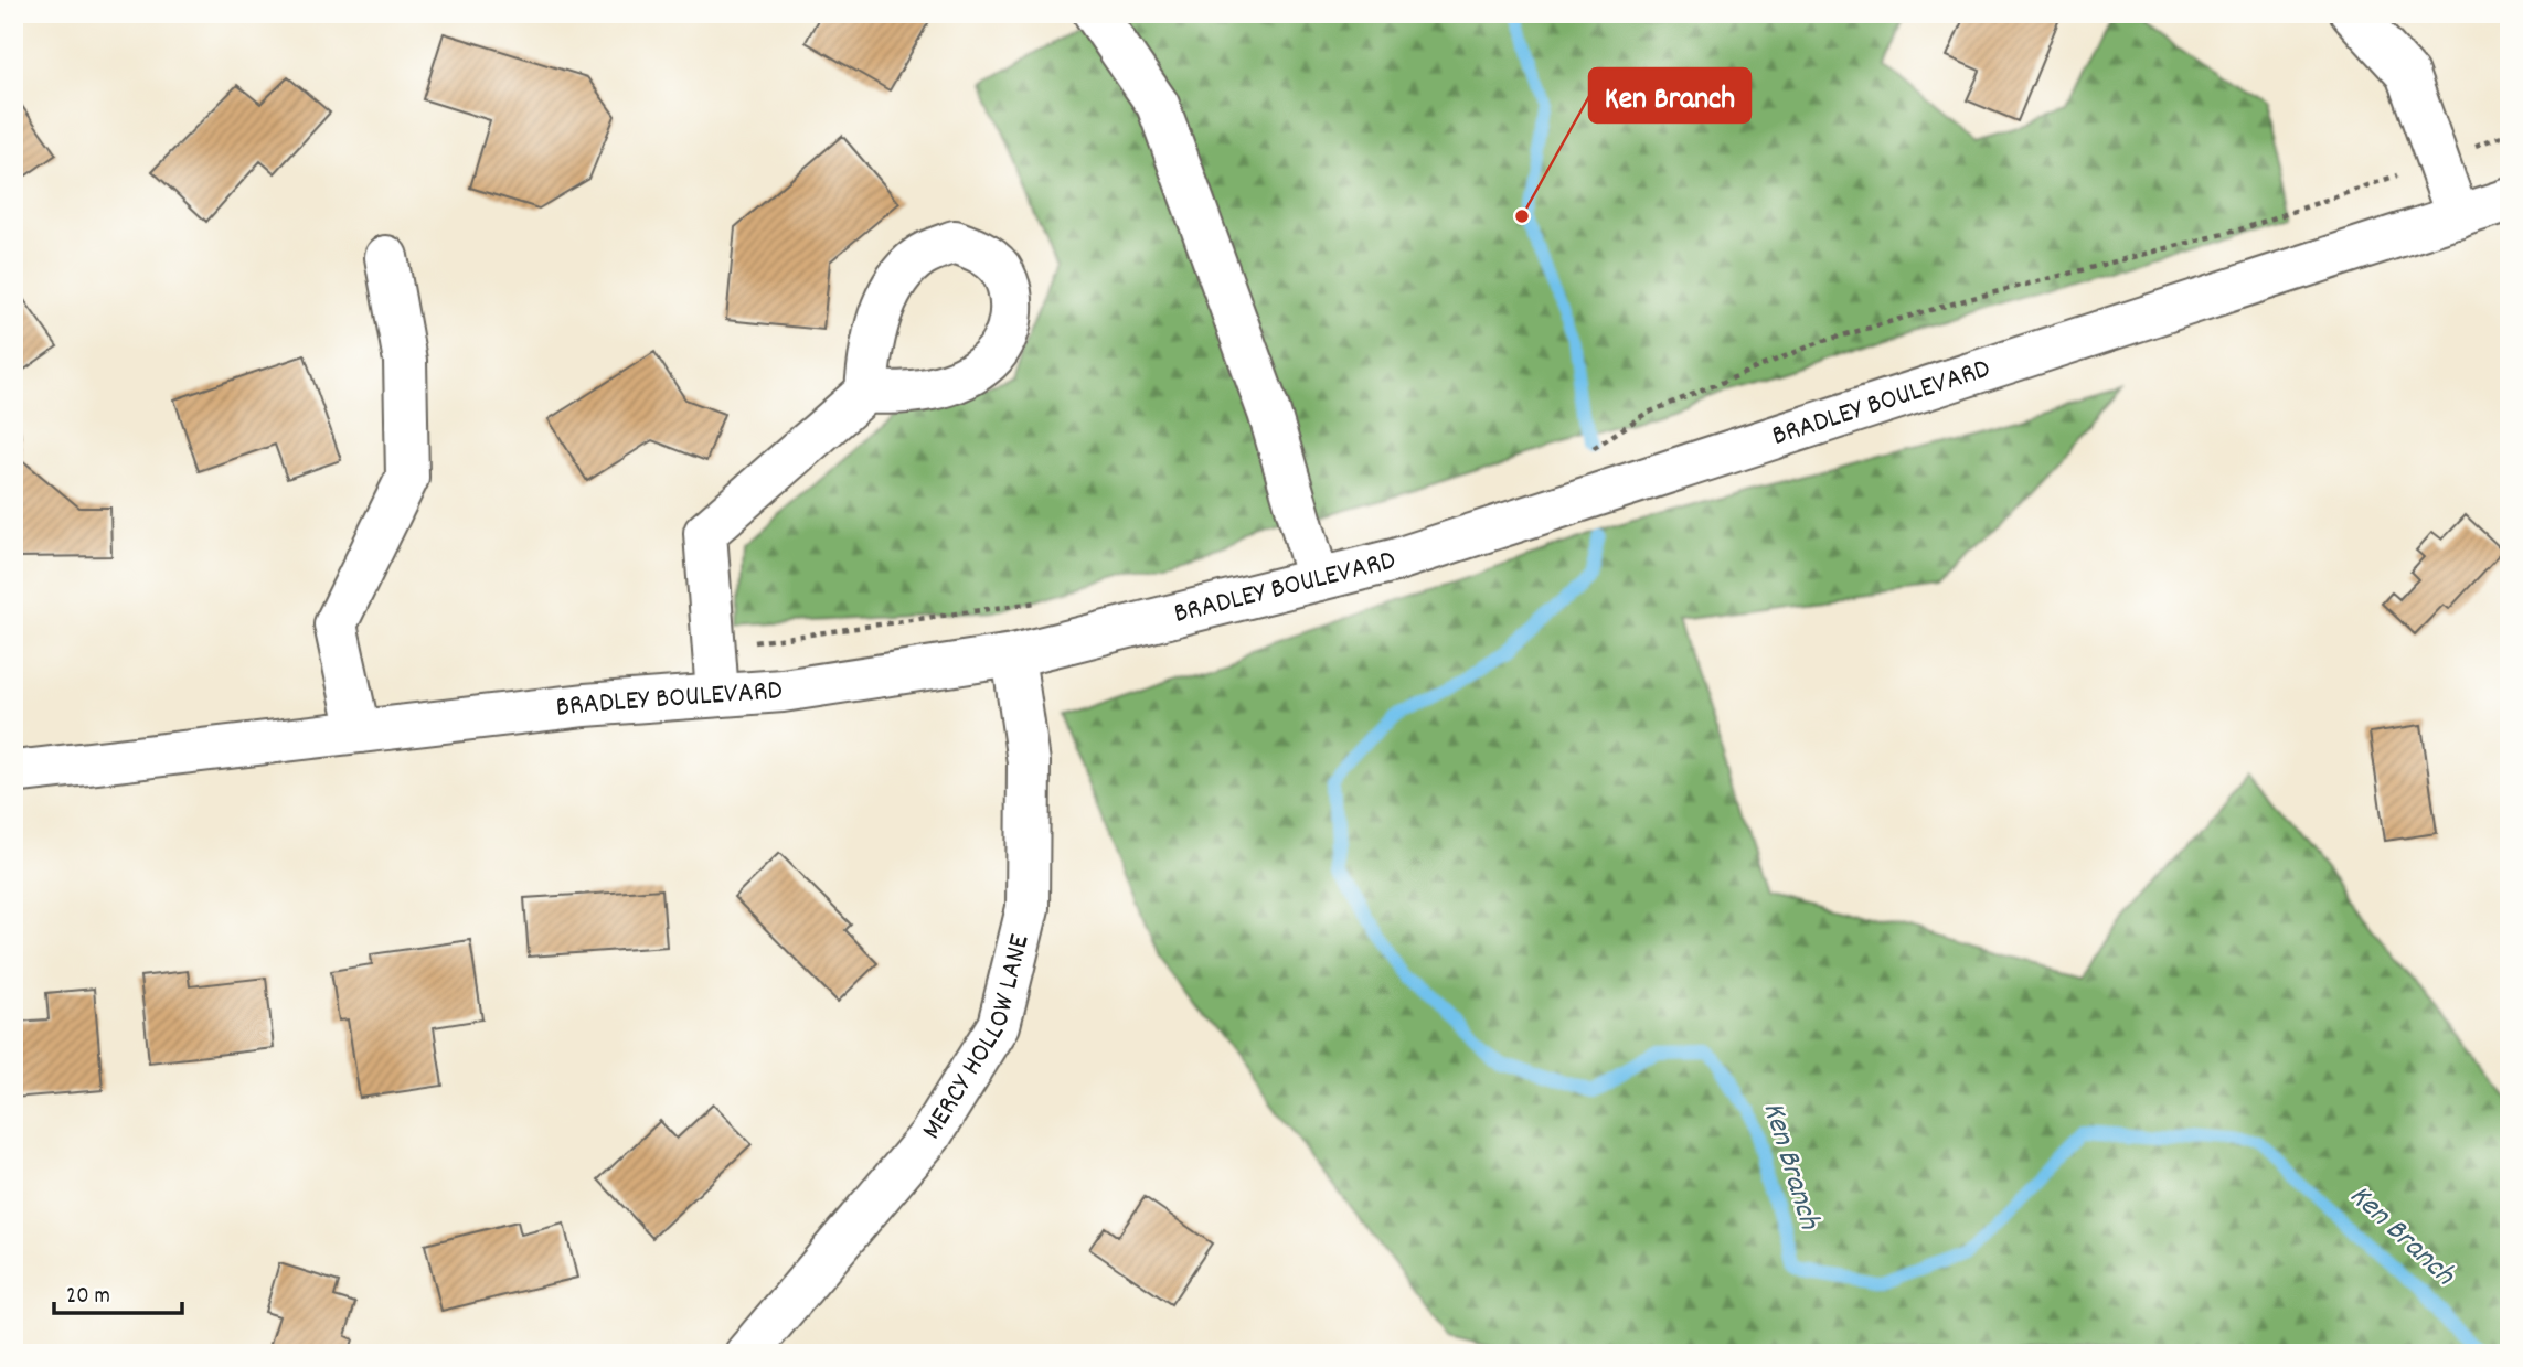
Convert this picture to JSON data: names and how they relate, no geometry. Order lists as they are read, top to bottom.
{
  "streets": {
    "main road": ["BRADLEY BOULEVARD", "MERCY HOLLOW LANE"]
  },
  "crossings": [
    ["BRADLEY BOULEVARD", "MERCY HOLLOW LANE"]
  ],
  "water": ["Ken Branch"],
  "places": ["Ken Branch"],
  "scale_bar": "20 m"
}
